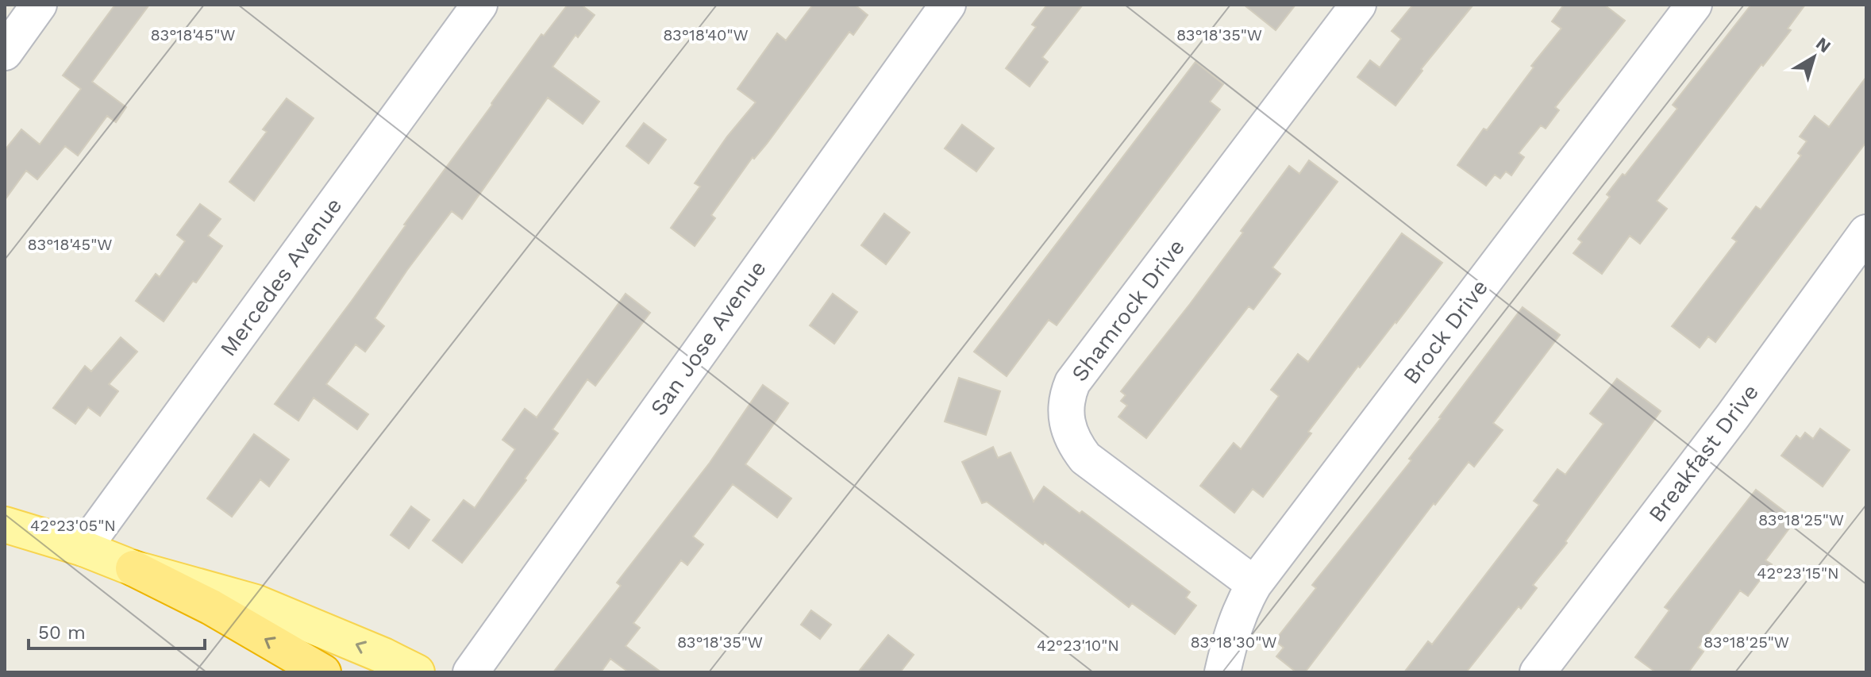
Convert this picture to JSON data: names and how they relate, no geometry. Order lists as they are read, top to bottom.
{
  "streets": {
    "street": [
      "Mercedes Avenue",
      "Shamrock Drive",
      "Brock Drive",
      "San Jose Avenue",
      "Breakfast Drive"
    ]
  },
  "crossings": [
    ["Shamrock Drive", "Brock Drive"]
  ],
  "scale_bar": "50 m",
  "north": "top right",
  "coordinates": [
    "83°18'45\"W",
    "83°18'40\"W",
    "83°18'35\"W",
    "83°18'25\"W",
    "42°23'05\"N",
    "42°23'15\"N",
    "83°18'30\"W",
    "42°23'10\"N"
  ]
}
